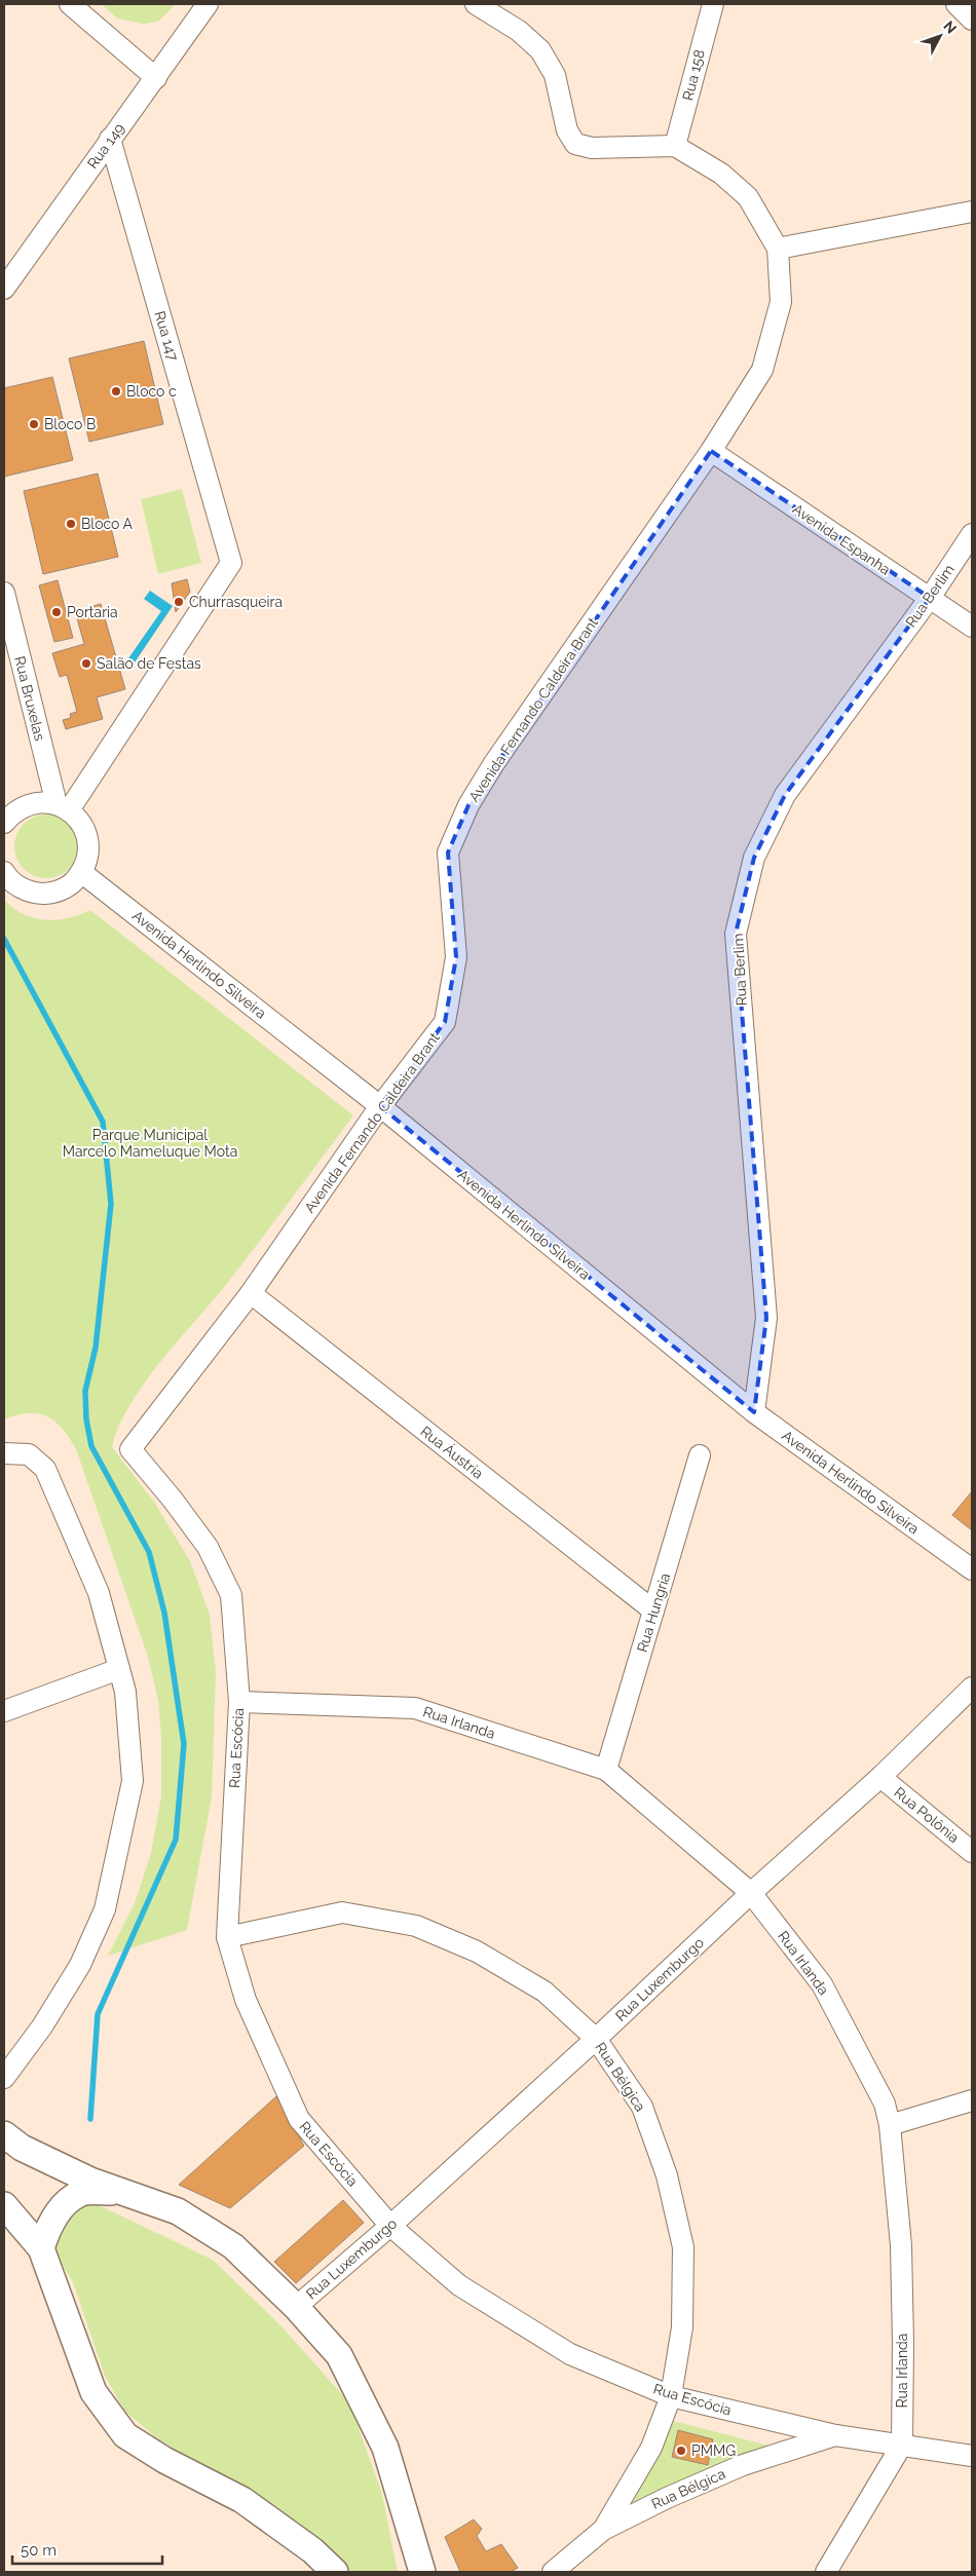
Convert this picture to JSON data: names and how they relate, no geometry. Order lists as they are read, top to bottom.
{
  "streets": {
    "street": [
      "Rua 158",
      "Rua 149",
      "Rua 147",
      "Avenida Espanha",
      "Rua Berlim",
      "Rua Bruxelas",
      "Avenida Fernando Caldeira Brant",
      "Avenida Herlindo Silveira",
      "Rua Áustria",
      "Rua Hungria",
      "Rua Irlanda",
      "Rua Escócia",
      "Rua Polônia",
      "Rua Luxemburgo",
      "Rua Bélgica"
    ]
  },
  "crossings": [
    ["Rua 149", "Rua 147"],
    ["Rua 147", "Rua Bruxelas"],
    ["Avenida Espanha", "Rua Berlim"],
    ["Avenida Espanha", "Avenida Fernando Caldeira Brant"],
    ["Rua Berlim", "Avenida Herlindo Silveira"],
    ["Avenida Fernando Caldeira Brant", "Avenida Herlindo Silveira"],
    ["Avenida Fernando Caldeira Brant", "Rua Áustria"],
    ["Avenida Fernando Caldeira Brant", "Rua Escócia"],
    ["Rua Áustria", "Rua Hungria"],
    ["Rua Hungria", "Rua Irlanda"],
    ["Rua Irlanda", "Rua Escócia"],
    ["Rua Irlanda", "Rua Luxemburgo"],
    ["Rua Escócia", "Rua Luxemburgo"],
    ["Rua Escócia", "Rua Bélgica"],
    ["Rua Polônia", "Rua Luxemburgo"],
    ["Rua Luxemburgo", "Rua Bélgica"]
  ],
  "parks": ["Parque Municipal Marcelo Mameluque Mota"],
  "places": [
    "Bloco c",
    "Bloco B",
    "Bloco A",
    "Churrasqueira",
    "Portaria",
    "Salão de Festas",
    "PMMG"
  ],
  "scale_bar": "50 m",
  "north": "top right"
}
